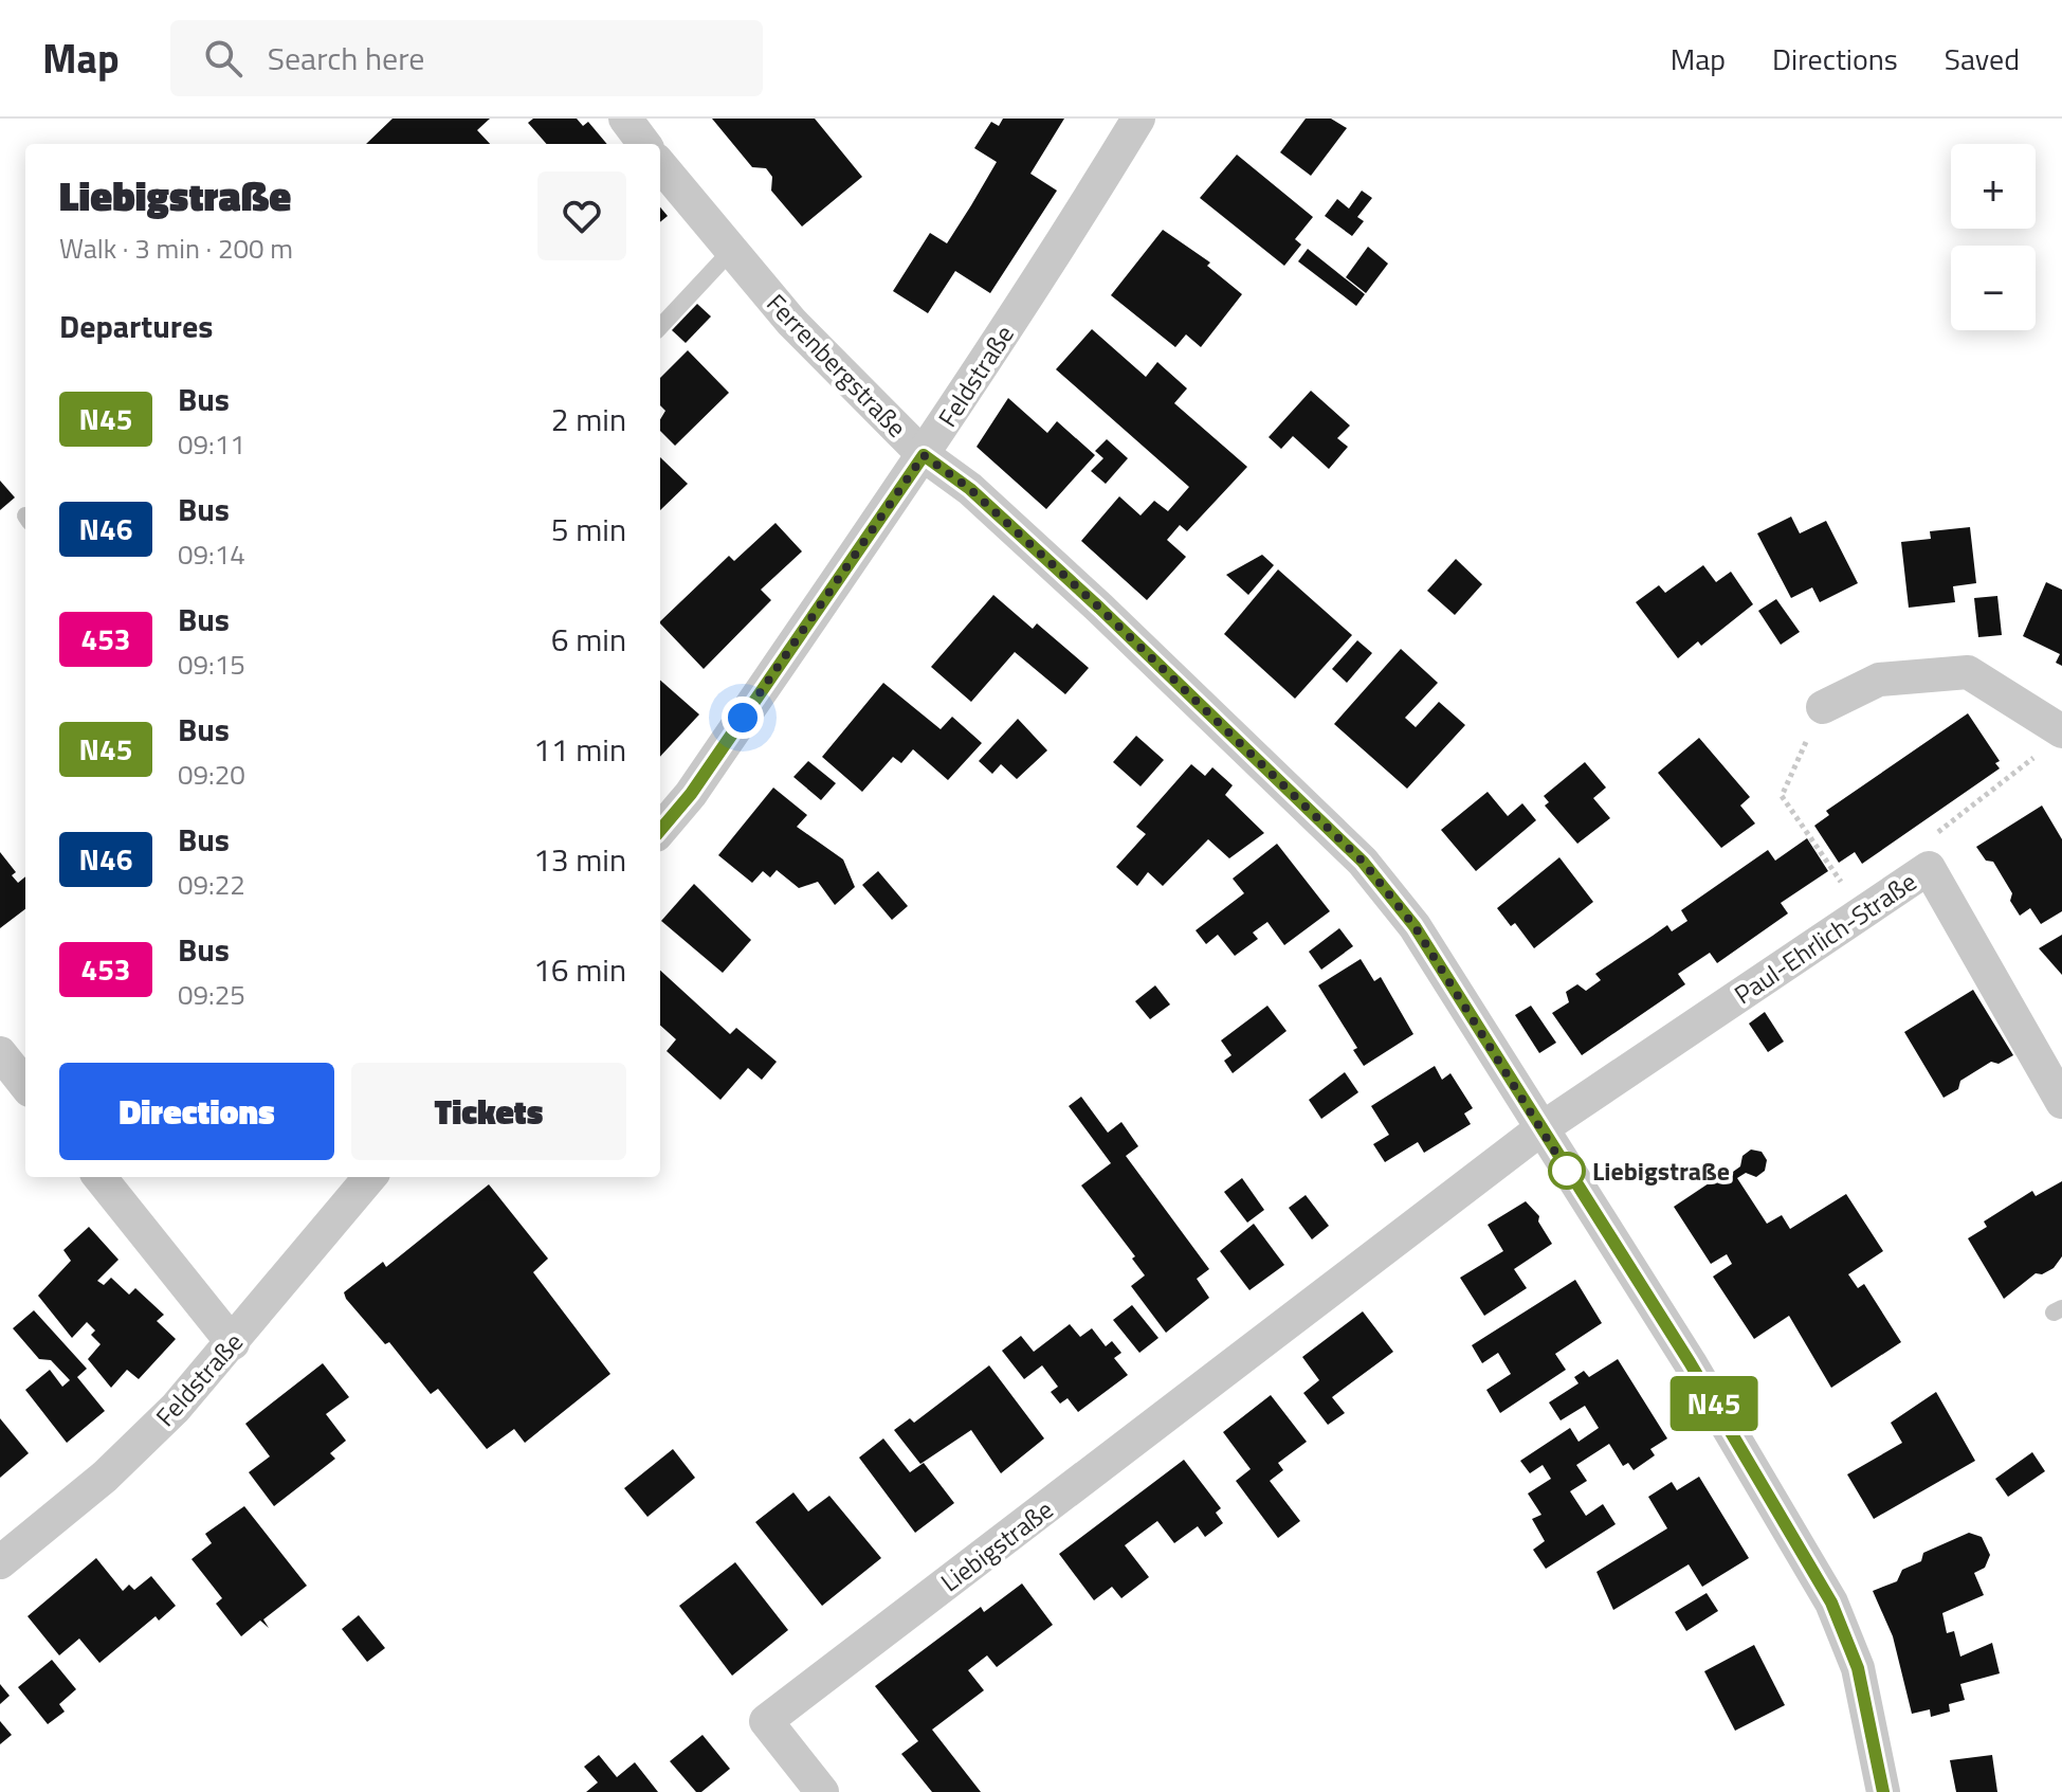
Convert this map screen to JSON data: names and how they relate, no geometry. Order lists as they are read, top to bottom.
{
  "streets": {
    "street": [
      "Ferrenbergstraße",
      "Feldstraße",
      "Paul-Ehrlich-Straße",
      "Liebigstraße"
    ]
  },
  "crossings": [
    ["Ferrenbergstraße", "Feldstraße"],
    ["Ferrenbergstraße", "Paul-Ehrlich-Straße"],
    ["Ferrenbergstraße", "Liebigstraße"],
    ["Paul-Ehrlich-Straße", "Liebigstraße"]
  ],
  "places": ["Liebigstraße"],
  "lines": ["bus line N45"],
  "page": {
    "header": "Map",
    "search": "Search here",
    "nav": ["Map", "Directions", "Saved"],
    "on_map": "N45",
    "map_buttons": ["+", "−"],
    "heading": [
      ["Liebigstraße", "Walk · 3 min · 200 m"],
      "Departures"
    ],
    "list": [
      {
        "mark": "N45",
        "name": "Bus",
        "note": "09:11",
        "value": "2 min"
      },
      {
        "mark": "N46",
        "name": "Bus",
        "note": "09:14",
        "value": "5 min"
      },
      {
        "mark": "453",
        "name": "Bus",
        "note": "09:15",
        "value": "6 min"
      },
      {
        "mark": "N45",
        "name": "Bus",
        "note": "09:20",
        "value": "11 min"
      },
      {
        "mark": "N46",
        "name": "Bus",
        "note": "09:22",
        "value": "13 min"
      },
      {
        "mark": "453",
        "name": "Bus",
        "note": "09:25",
        "value": "16 min"
      }
    ],
    "buttons": ["Directions", "Tickets"]
  }
}
